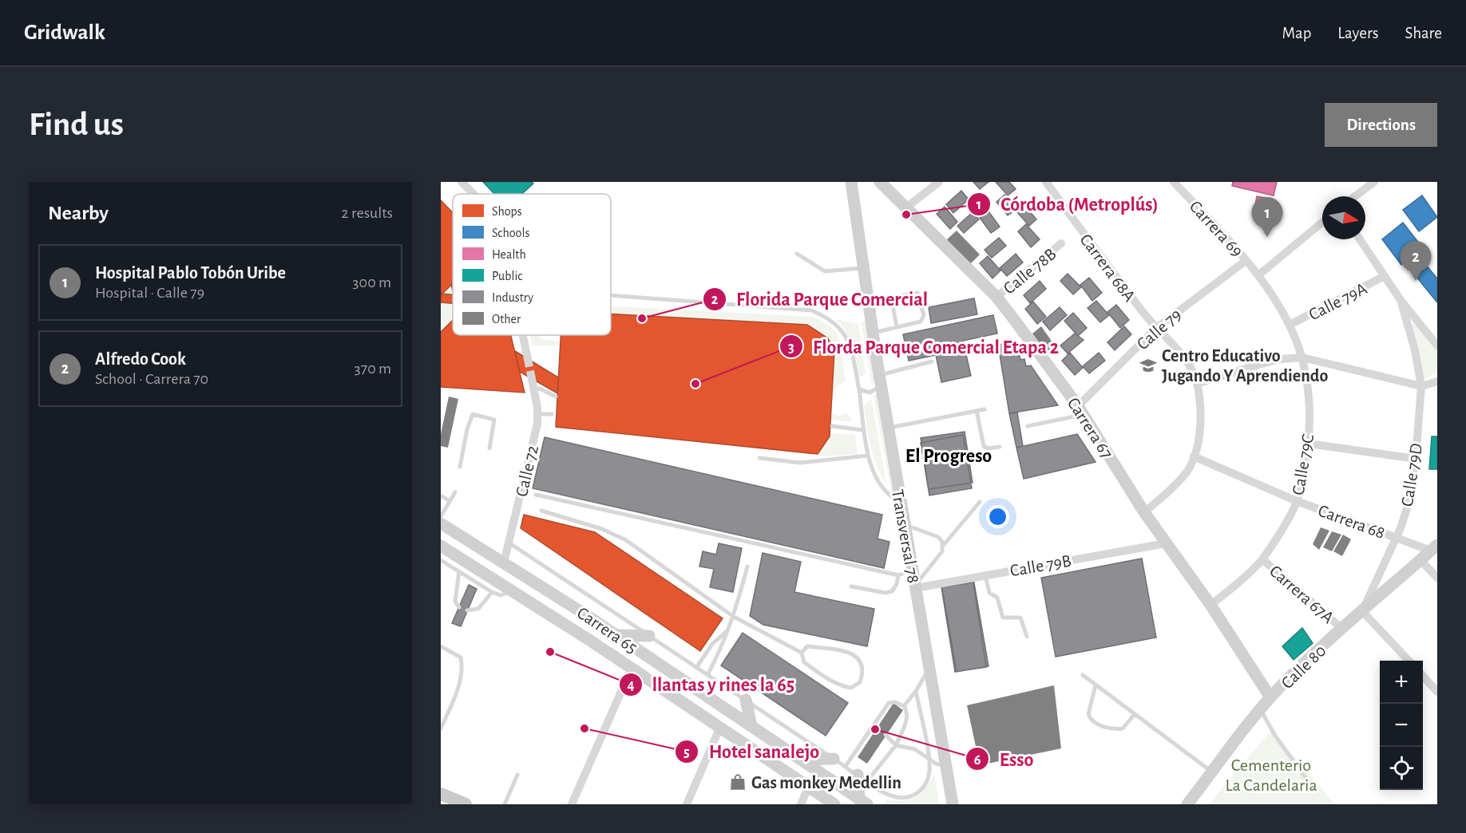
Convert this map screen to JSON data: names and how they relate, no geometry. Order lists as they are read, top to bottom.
{
  "streets": {
    "main road": [
      "Carrera 67",
      "Transversal 78",
      "Carrera 65",
      "Calle 80"
    ],
    "street": [
      "Carrera 69",
      "Carrera 68A",
      "Calle 78B",
      "Calle 79A",
      "Calle 79",
      "Calle 79C",
      "Calle 72",
      "Calle 79D",
      "Carrera 68",
      "Calle 79B",
      "Carrera 67A"
    ]
  },
  "crossings": [
    ["Carrera 69", "Calle 79"],
    ["Carrera 69", "Calle 79C"],
    ["Carrera 68A", "Calle 79"],
    ["Calle 78B", "Carrera 67"],
    ["Calle 79A", "Calle 79C"],
    ["Calle 79", "Carrera 67"],
    ["Carrera 67", "Calle 79C"],
    ["Carrera 67", "Calle 79B"],
    ["Carrera 67", "Calle 80"],
    ["Calle 79C", "Carrera 68"],
    ["Calle 79C", "Carrera 67A"],
    ["Calle 72", "Carrera 65"],
    ["Calle 79D", "Carrera 68"],
    ["Calle 79D", "Carrera 67A"],
    ["Calle 79D", "Calle 80"],
    ["Carrera 68", "Calle 80"],
    ["Transversal 78", "Calle 79B"],
    ["Carrera 67A", "Calle 80"]
  ],
  "districts": ["El Progreso"],
  "parks": ["Cementerio La Candelaria"],
  "places": {
    "other": [
      "Córdoba (Metroplús)",
      "Florida Parque Comercial",
      "Florda Parque Comercial Etapa 2",
      "llantas y rines la 65",
      "Hotel sanalejo",
      "Esso"
    ],
    "school or university": ["Centro Educativo Jugando Y Aprendiendo"],
    "shop": ["Gas monkey Medellin"]
  },
  "legend": [
    "Shops",
    "Schools",
    "Health",
    "Public",
    "Industry",
    "Other"
  ],
  "north": "right",
  "page": {
    "header": "Gridwalk",
    "nav": ["Map", "Layers", "Share"],
    "buttons": "Directions",
    "title": "Find us",
    "heading": ["Nearby", "2 results"],
    "pins": ["1", "2"],
    "list": [
      {
        "mark": "1",
        "name": "Hospital Pablo Tobón Uribe",
        "note": "Hospital · Calle 79",
        "value": "300 m"
      },
      {
        "mark": "2",
        "name": "Alfredo Cook",
        "note": "School · Carrera 70",
        "value": "370 m"
      }
    ],
    "map_buttons": ["+", "−"]
  }
}
